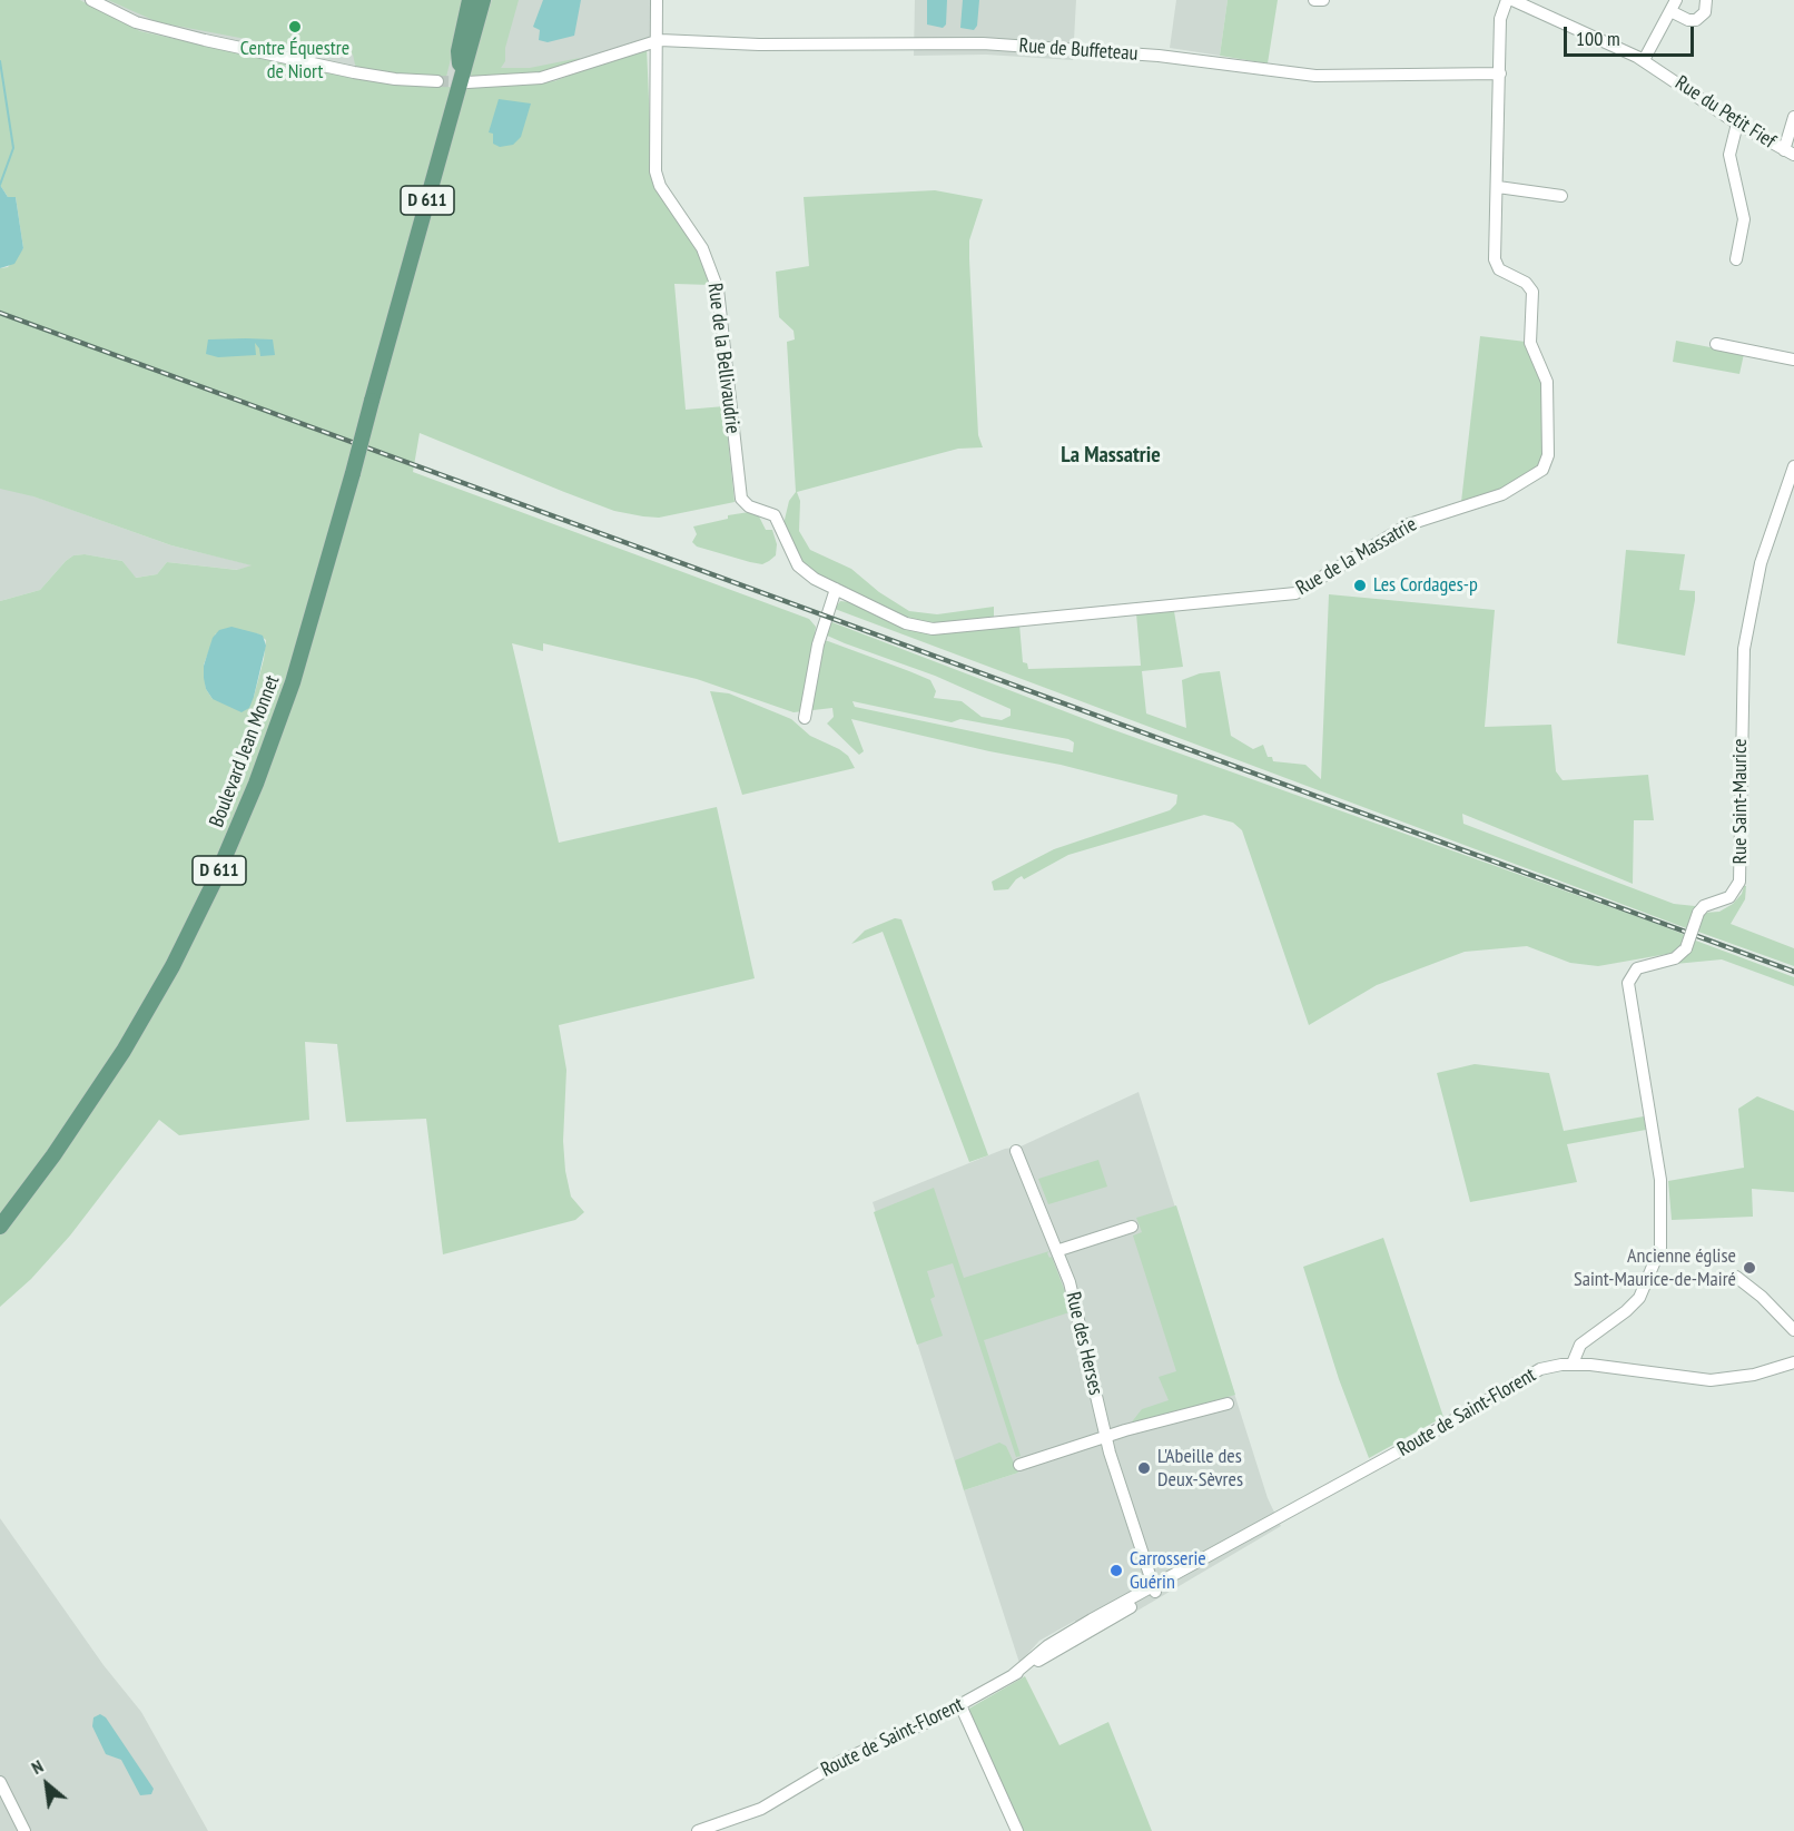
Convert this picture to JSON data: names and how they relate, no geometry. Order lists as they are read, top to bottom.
{
  "streets": {
    "main road": ["D 611", "Boulevard Jean Monnet"],
    "street": [
      "Rue de Buffeteau",
      "Rue du Petit Fief",
      "Rue de la Bellivaudrie",
      "Rue de la Massatrie",
      "Rue Saint-Maurice",
      "Rue des Herses",
      "Route de Saint-Florent"
    ]
  },
  "crossings": [
    ["Rue de Buffeteau", "Rue de la Bellivaudrie"],
    ["Rue de Buffeteau", "Rue de la Massatrie"],
    ["D 611", "Boulevard Jean Monnet"],
    ["Rue de la Bellivaudrie", "Rue de la Massatrie"],
    ["Rue Saint-Maurice", "Route de Saint-Florent"],
    ["Rue des Herses", "Route de Saint-Florent"]
  ],
  "districts": ["La Massatrie"],
  "places": [
    "Centre Équestre de Niort",
    "Les Cordages-p",
    "Ancienne église Saint-Maurice-de-Mairé",
    "L'Abeille des Deux-Sèvres",
    "Carrosserie Guérin"
  ],
  "scale_bar": "100 m",
  "north": "top left"
}
